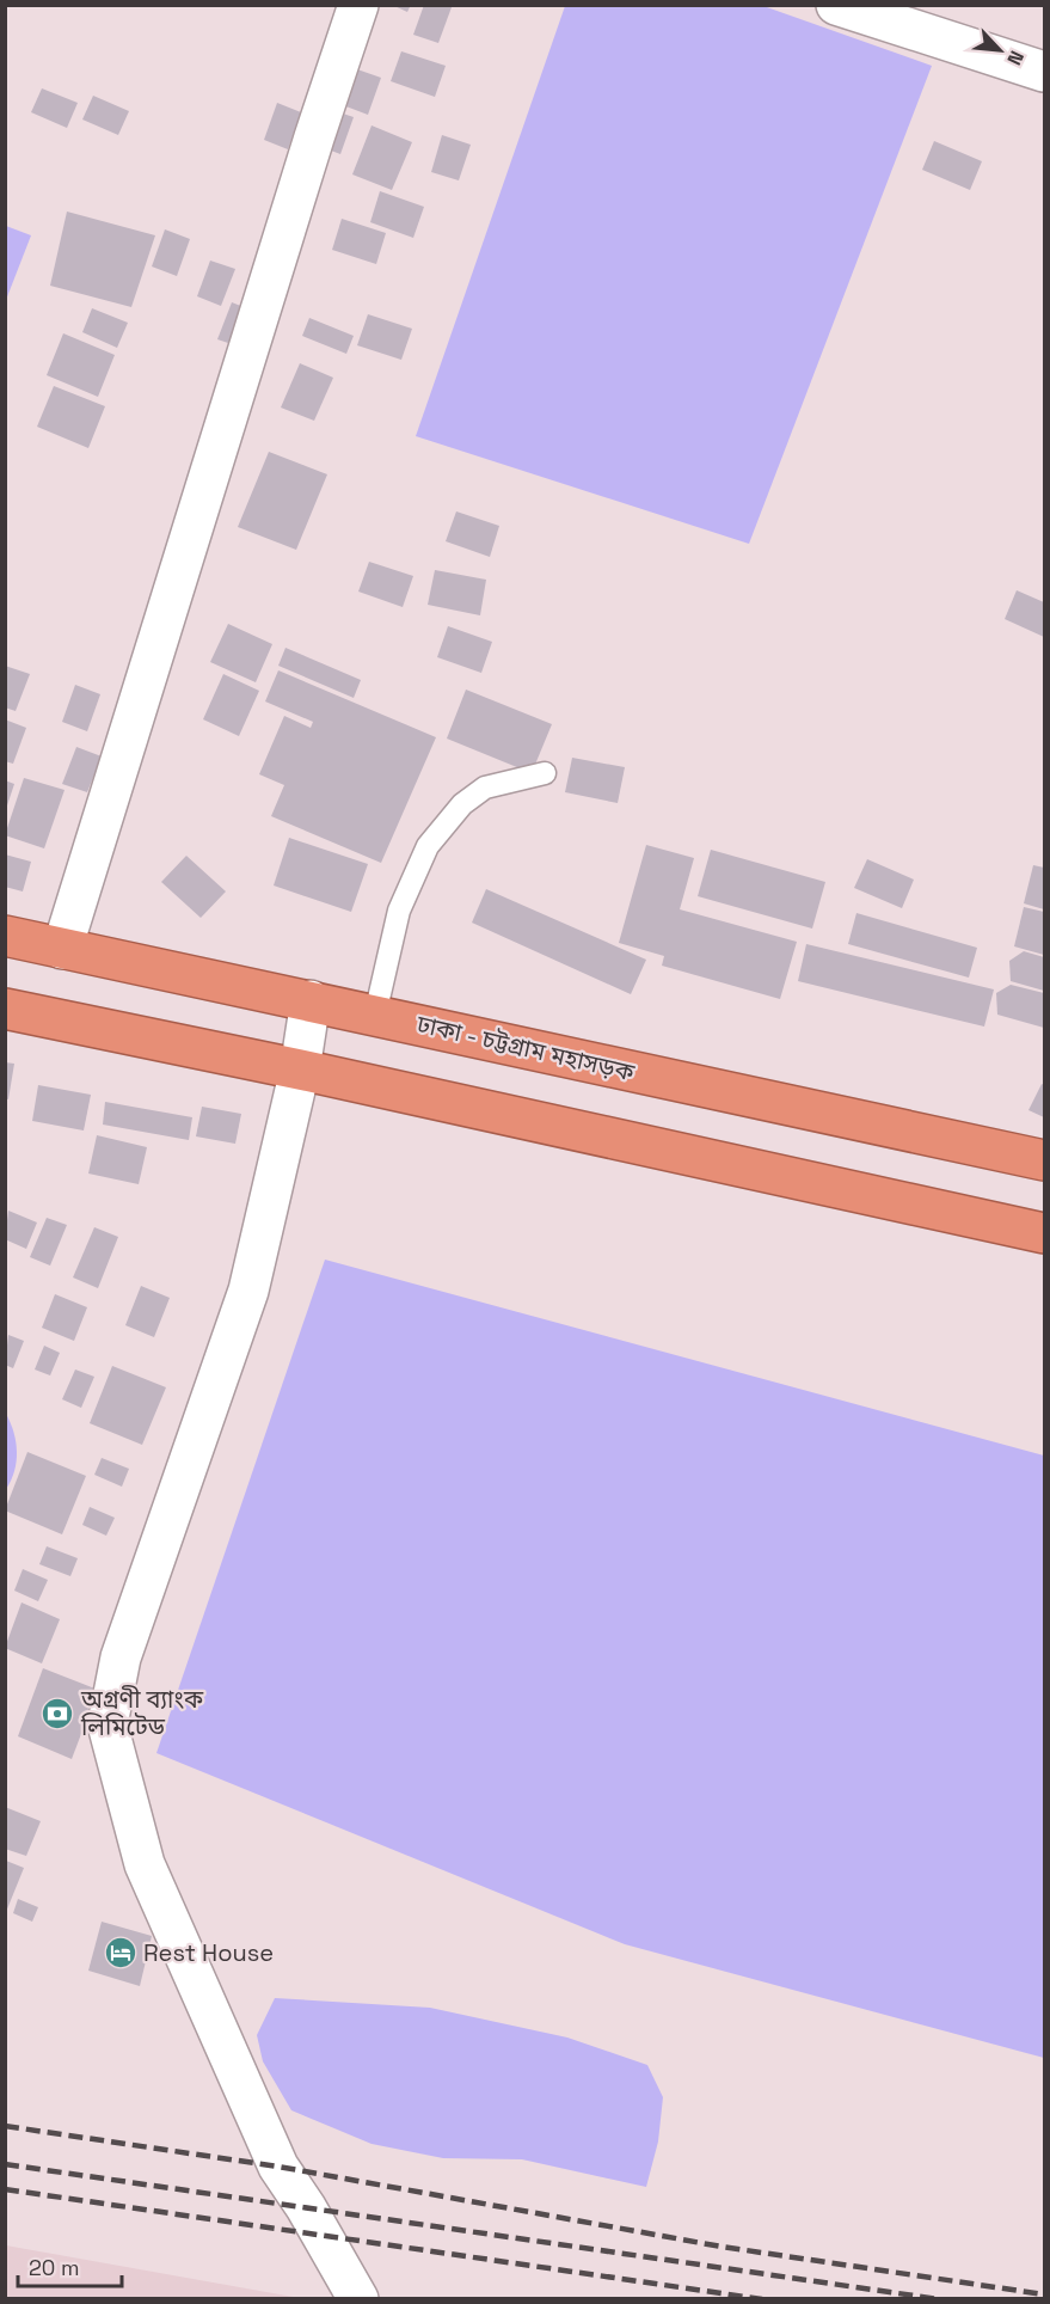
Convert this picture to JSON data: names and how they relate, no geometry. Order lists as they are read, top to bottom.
{
  "streets": {
    "highway": ["ঢাকা - চট্টগ্রাম মহাসড়ক"]
  },
  "places": {
    "bank": ["অগ্রণী ব্যাংক লিমিটেড"],
    "hotel": ["Rest House"]
  },
  "scale_bar": "20 m",
  "north": "bottom right"
}
